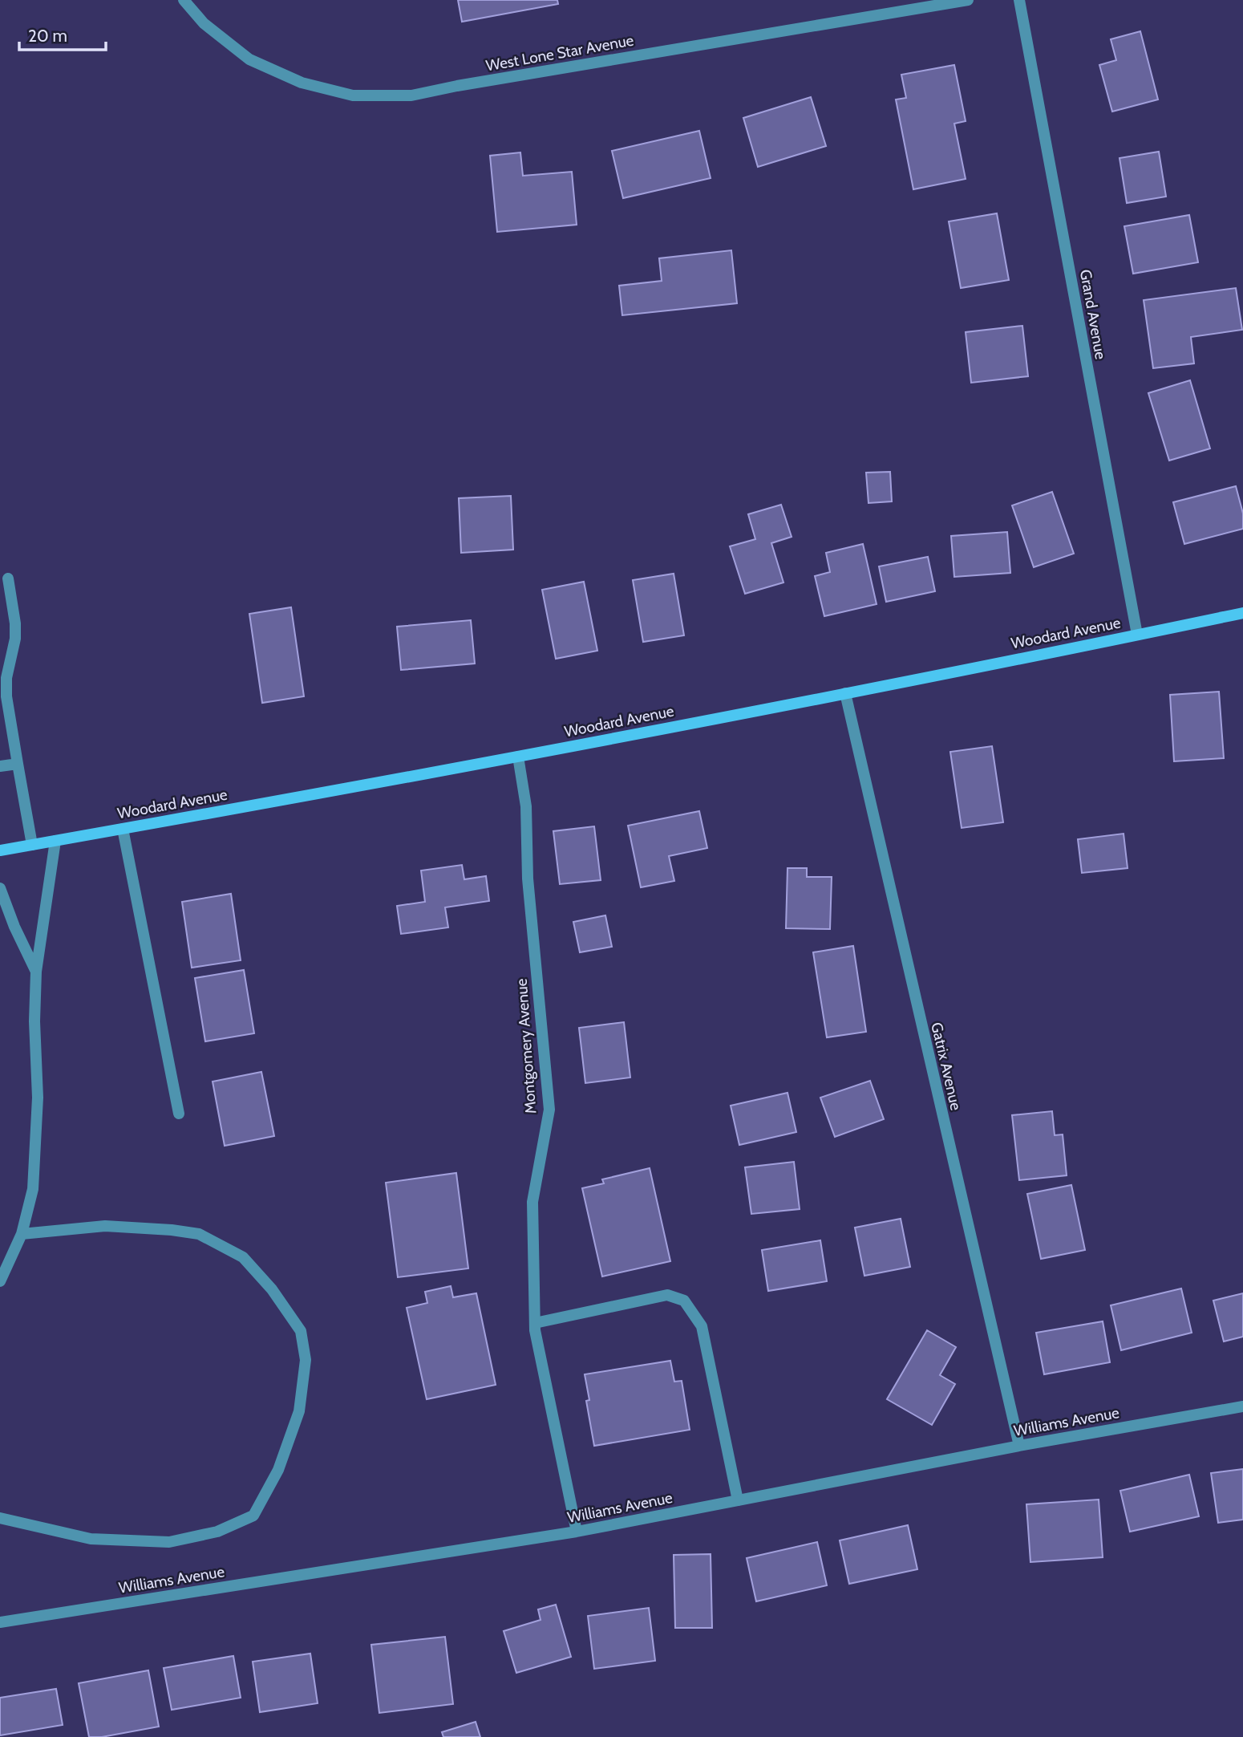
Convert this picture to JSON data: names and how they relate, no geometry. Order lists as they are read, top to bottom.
{
  "streets": {
    "street": [
      "West Lone Star Avenue",
      "Grand Avenue",
      "Woodard Avenue",
      "Montgomery Avenue",
      "Gatrix Avenue",
      "Williams Avenue"
    ]
  },
  "crossings": [
    ["Grand Avenue", "Woodard Avenue"],
    ["Woodard Avenue", "Montgomery Avenue"],
    ["Woodard Avenue", "Gatrix Avenue"],
    ["Montgomery Avenue", "Williams Avenue"],
    ["Gatrix Avenue", "Williams Avenue"]
  ],
  "scale_bar": "20 m"
}
